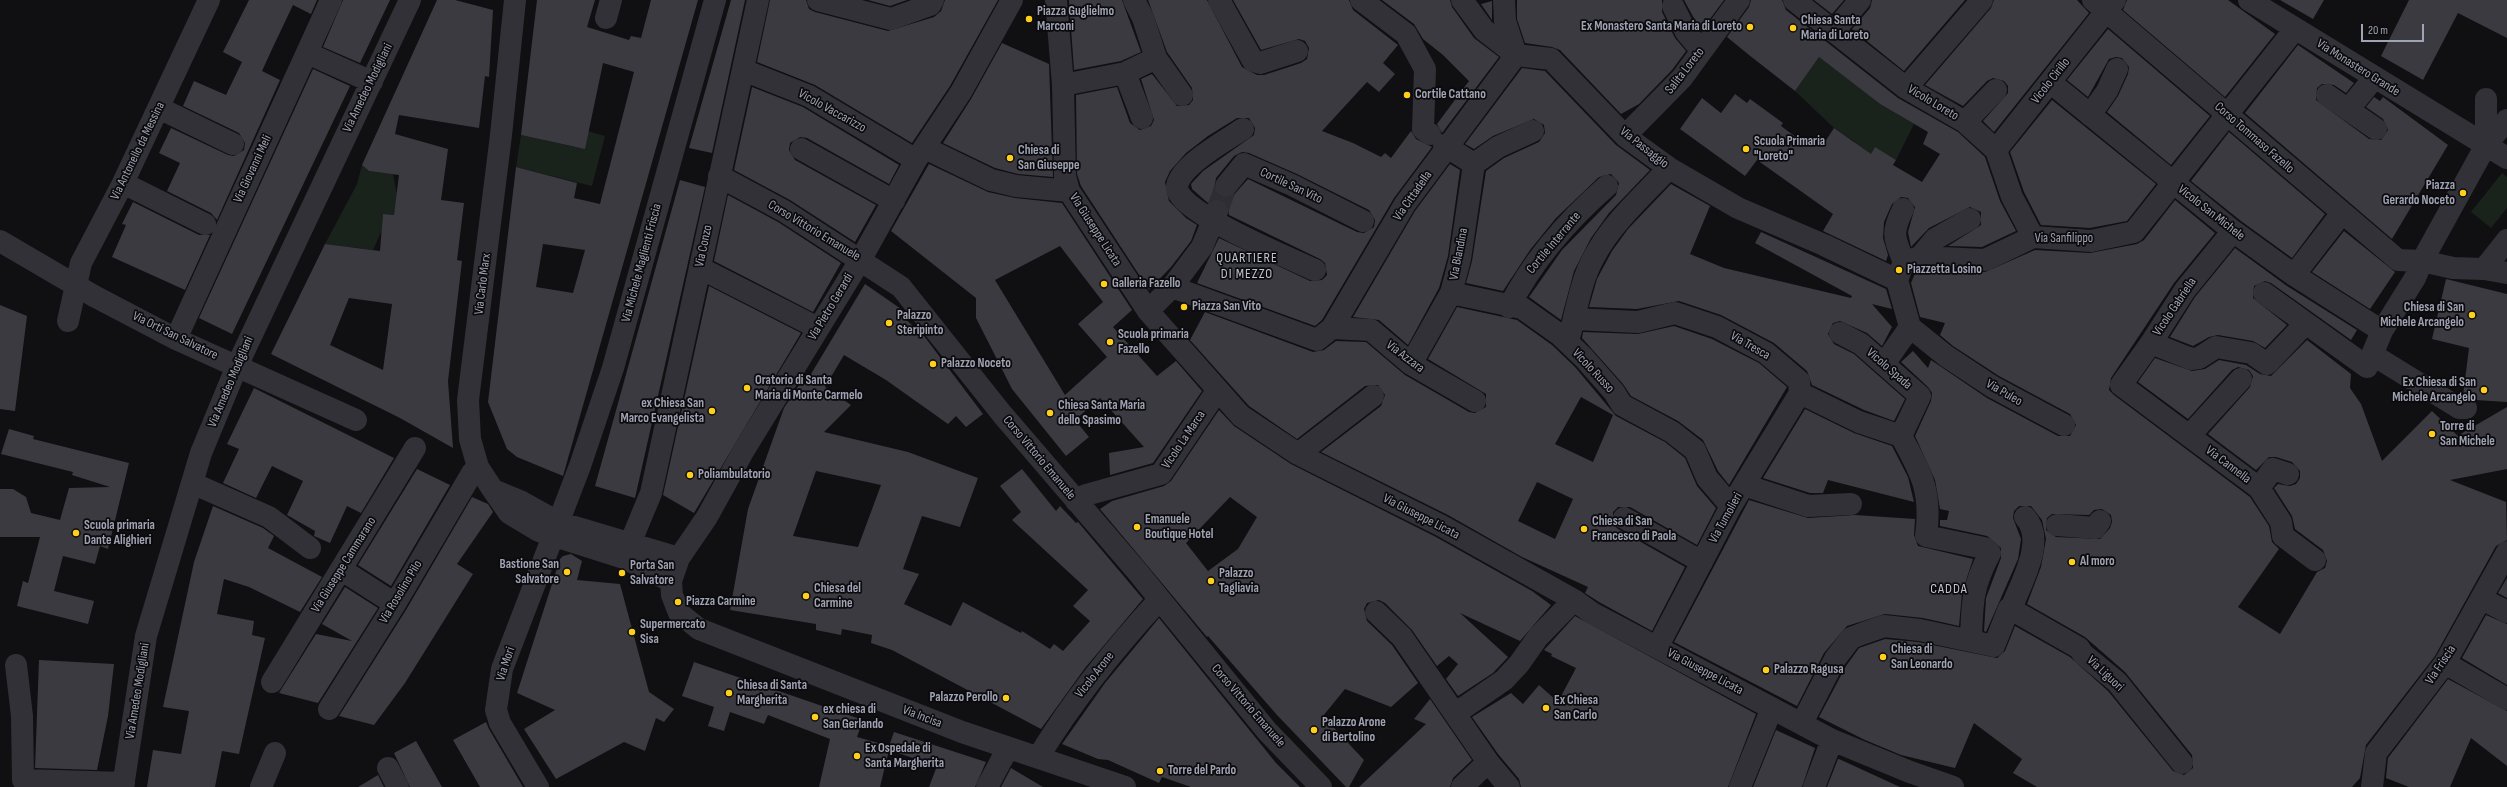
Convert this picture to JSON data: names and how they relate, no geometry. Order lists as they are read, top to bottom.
{
  "streets": {
    "street": [
      "Via Monastero Grande",
      "Salita Loreto",
      "Vicolo Cirillo",
      "Via Amedeo Modigliani",
      "Vicolo Loreto",
      "Vicolo Vaccarizzo",
      "Corso Tommaso Fazello",
      "Via Passaggio",
      "Via Antonello da Messina",
      "Via Giovanni Meli",
      "Cortile San Vito",
      "Via Cittadella",
      "Vicolo San Michele",
      "Via Giuseppe Licata",
      "Corso Vittorio Emanuele",
      "Via Sanfilippo",
      "Cortile Interrante",
      "Via Conzo",
      "Via Blandina",
      "Via Michele Maglienti Friscia",
      "Via Carlo Marx",
      "Via Pietro Gerardi",
      "Vicolo Gabriella",
      "Via Orti San Salvatore",
      "Via Tresca",
      "Via Azzara",
      "Vicolo Spada",
      "Vicolo Russo",
      "Via Puleo",
      "Vicolo La Marca",
      "Via Cannella",
      "Via Tumolieri",
      "Via Giuseppe Cammarano",
      "Via Rosolino Pilo",
      "Via Mori",
      "Via Friscia",
      "Via Liguori",
      "Vicolo Arone",
      "Via Incisa"
    ]
  },
  "crossings": [
    ["Via Monastero Grande", "Via Sanfilippo"],
    ["Salita Loreto", "Via Passaggio"],
    ["Vicolo Cirillo", "Vicolo Loreto"],
    ["Vicolo Cirillo", "Corso Tommaso Fazello"],
    ["Vicolo Cirillo", "Vicolo San Michele"],
    ["Via Amedeo Modigliani", "Via Orti San Salvatore"],
    ["Vicolo Loreto", "Via Sanfilippo"],
    ["Vicolo Vaccarizzo", "Via Giuseppe Licata"],
    ["Vicolo Vaccarizzo", "Via Conzo"],
    ["Vicolo Vaccarizzo", "Via Pietro Gerardi"],
    ["Corso Tommaso Fazello", "Via Sanfilippo"],
    ["Via Passaggio", "Via Cittadella"],
    ["Via Passaggio", "Via Sanfilippo"],
    ["Via Passaggio", "Vicolo Russo"],
    ["Via Giovanni Meli", "Via Orti San Salvatore"],
    ["Via Cittadella", "Via Azzara"],
    ["Vicolo San Michele", "Via Sanfilippo"],
    ["Vicolo San Michele", "Vicolo Gabriella"],
    ["Via Giuseppe Licata", "Vicolo La Marca"],
    ["Via Giuseppe Licata", "Via Tumolieri"],
    ["Corso Vittorio Emanuele", "Via Conzo"],
    ["Corso Vittorio Emanuele", "Via Pietro Gerardi"],
    ["Corso Vittorio Emanuele", "Vicolo La Marca"],
    ["Corso Vittorio Emanuele", "Vicolo Arone"],
    ["Via Conzo", "Via Carlo Marx"],
    ["Via Blandina", "Via Azzara"],
    ["Via Michele Maglienti Friscia", "Via Carlo Marx"],
    ["Via Michele Maglienti Friscia", "Via Mori"],
    ["Via Carlo Marx", "Via Rosolino Pilo"],
    ["Via Carlo Marx", "Via Mori"],
    ["Via Pietro Gerardi", "Via Incisa"],
    ["Vicolo Gabriella", "Via Cannella"],
    ["Via Tresca", "Vicolo Russo"],
    ["Via Tresca", "Via Tumolieri"],
    ["Vicolo Russo", "Via Tumolieri"],
    ["Vicolo Arone", "Via Incisa"]
  ],
  "districts": ["QUARTIERE DI MEZZO", "CADDA"],
  "places": [
    "Piazza Guglielmo Marconi",
    "Ex Monastero Santa Maria di Loreto",
    "Chiesa Santa Maria di Loreto",
    "Cortile Cattano",
    "Scuola Primaria \"Loreto\"",
    "Chiesa di San Giuseppe",
    "Piazza Gerardo Noceto",
    "Piazzetta Losino",
    "Galleria Fazello",
    "Piazza San Vito",
    "Chiesa di San Michele Arcangelo",
    "Palazzo Steripinto",
    "Scuola primaria Fazello",
    "Palazzo Noceto",
    "Oratorio di Santa Maria di Monte Carmelo",
    "Ex Chiesa di San Michele Arcangelo",
    "ex Chiesa San Marco Evangelista",
    "Chiesa Santa Maria dello Spasimo",
    "Torre di San Michele",
    "Poliambulatorio",
    "Emanuele Boutique Hotel",
    "Chiesa di San Francesco di Paola",
    "Scuola primaria Dante Alighieri",
    "Al moro",
    "Bastione San Salvatore",
    "Porta San Salvatore",
    "Palazzo Tagliavia",
    "Chiesa del Carmine",
    "Piazza Carmine",
    "Supermercato Sisa",
    "Chiesa di San Leonardo",
    "Palazzo Ragusa",
    "Chiesa di Santa Margherita",
    "Palazzo Perollo",
    "Ex Chiesa San Carlo",
    "ex chiesa di San Gerlando",
    "Palazzo Arone di Bertolino",
    "Ex Ospedale di Santa Margherita",
    "Torre del Pardo"
  ],
  "scale_bar": "20 m"
}
